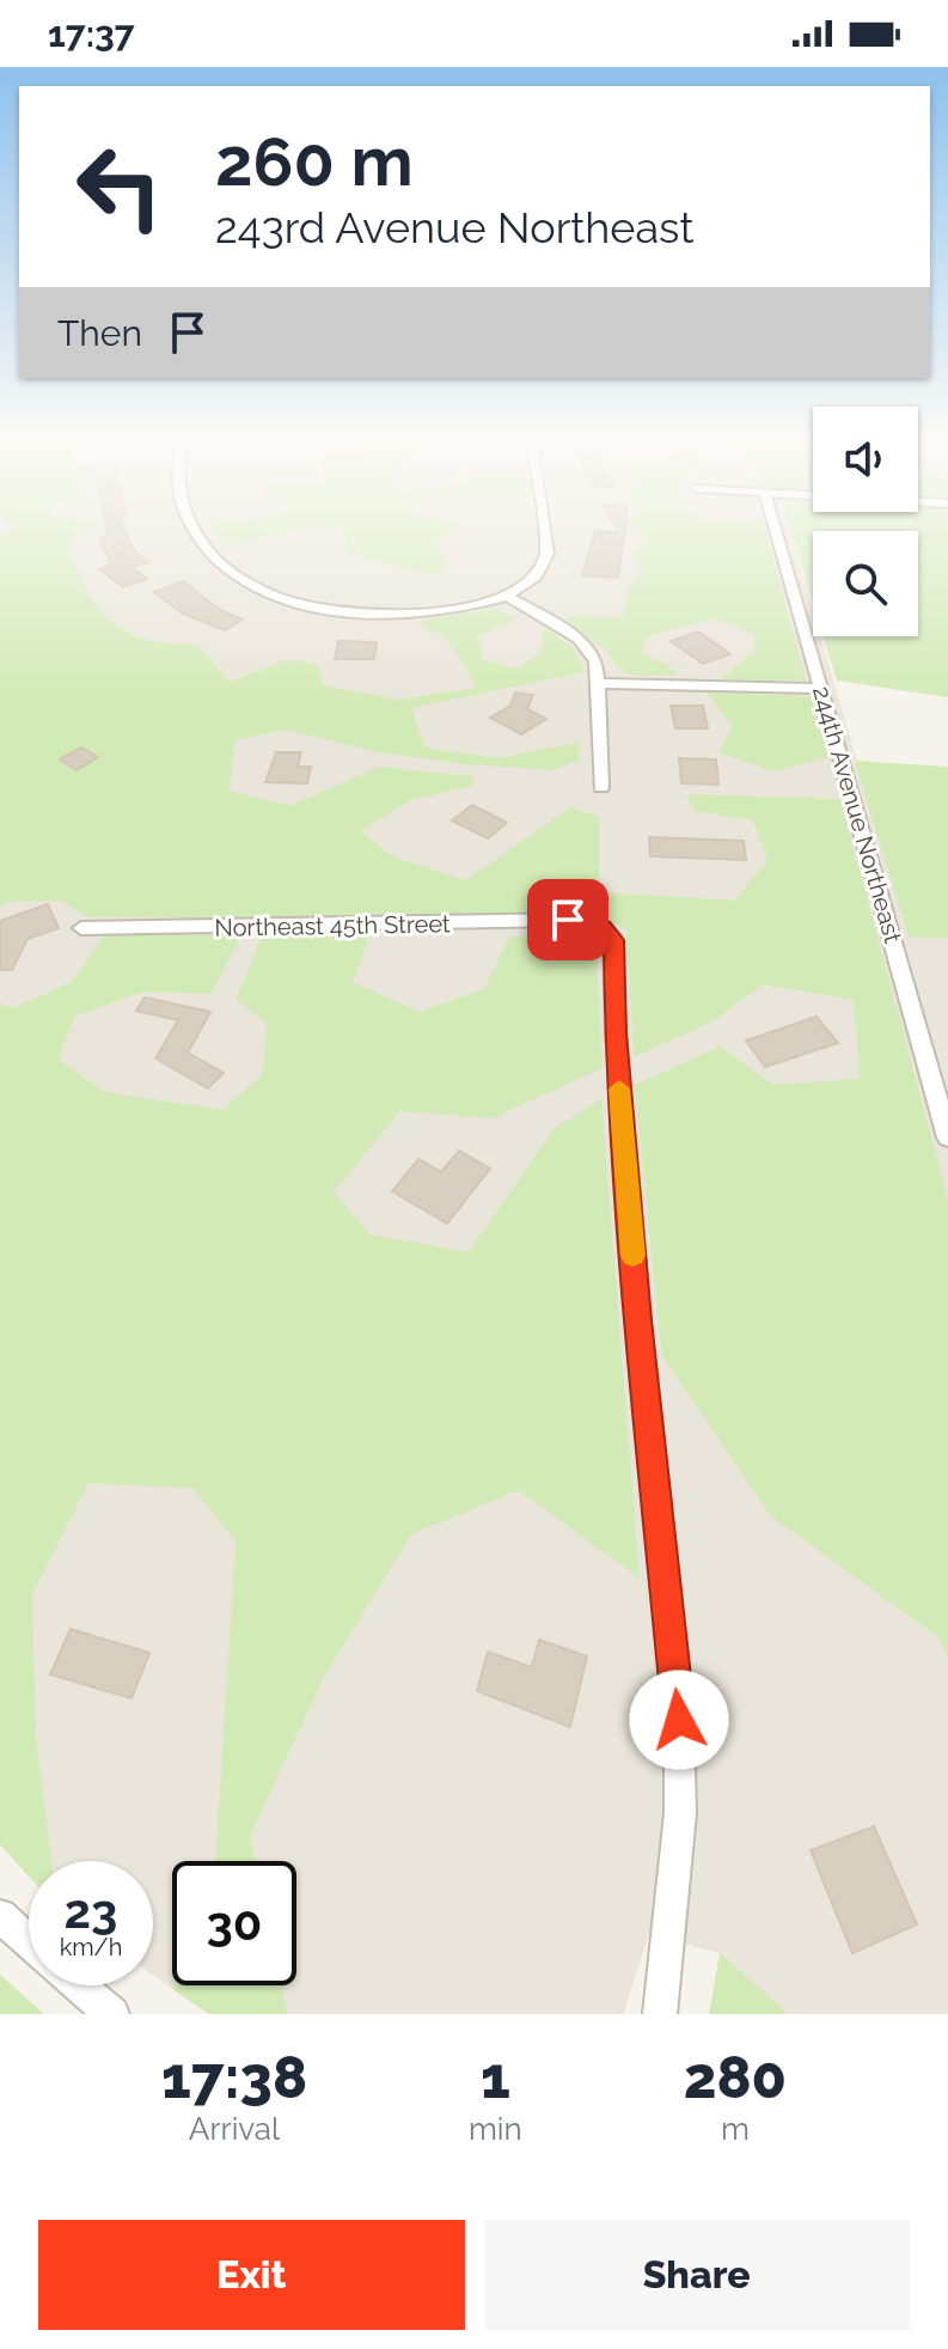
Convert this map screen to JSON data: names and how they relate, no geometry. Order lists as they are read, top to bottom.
{
  "streets": {
    "street": ["244th Avenue Northeast", "Northeast 45th Street"]
  },
  "page": {
    "status": "17:37",
    "turn": ["260 m", "243rd Avenue Northeast"],
    "then": "Then",
    "speed": "23 km/h",
    "limit": "30",
    "eta": [
      "17:38",
      "Arrival",
      "1",
      "min",
      "280",
      "m"
    ],
    "buttons": ["Exit", "Share"]
  }
}
